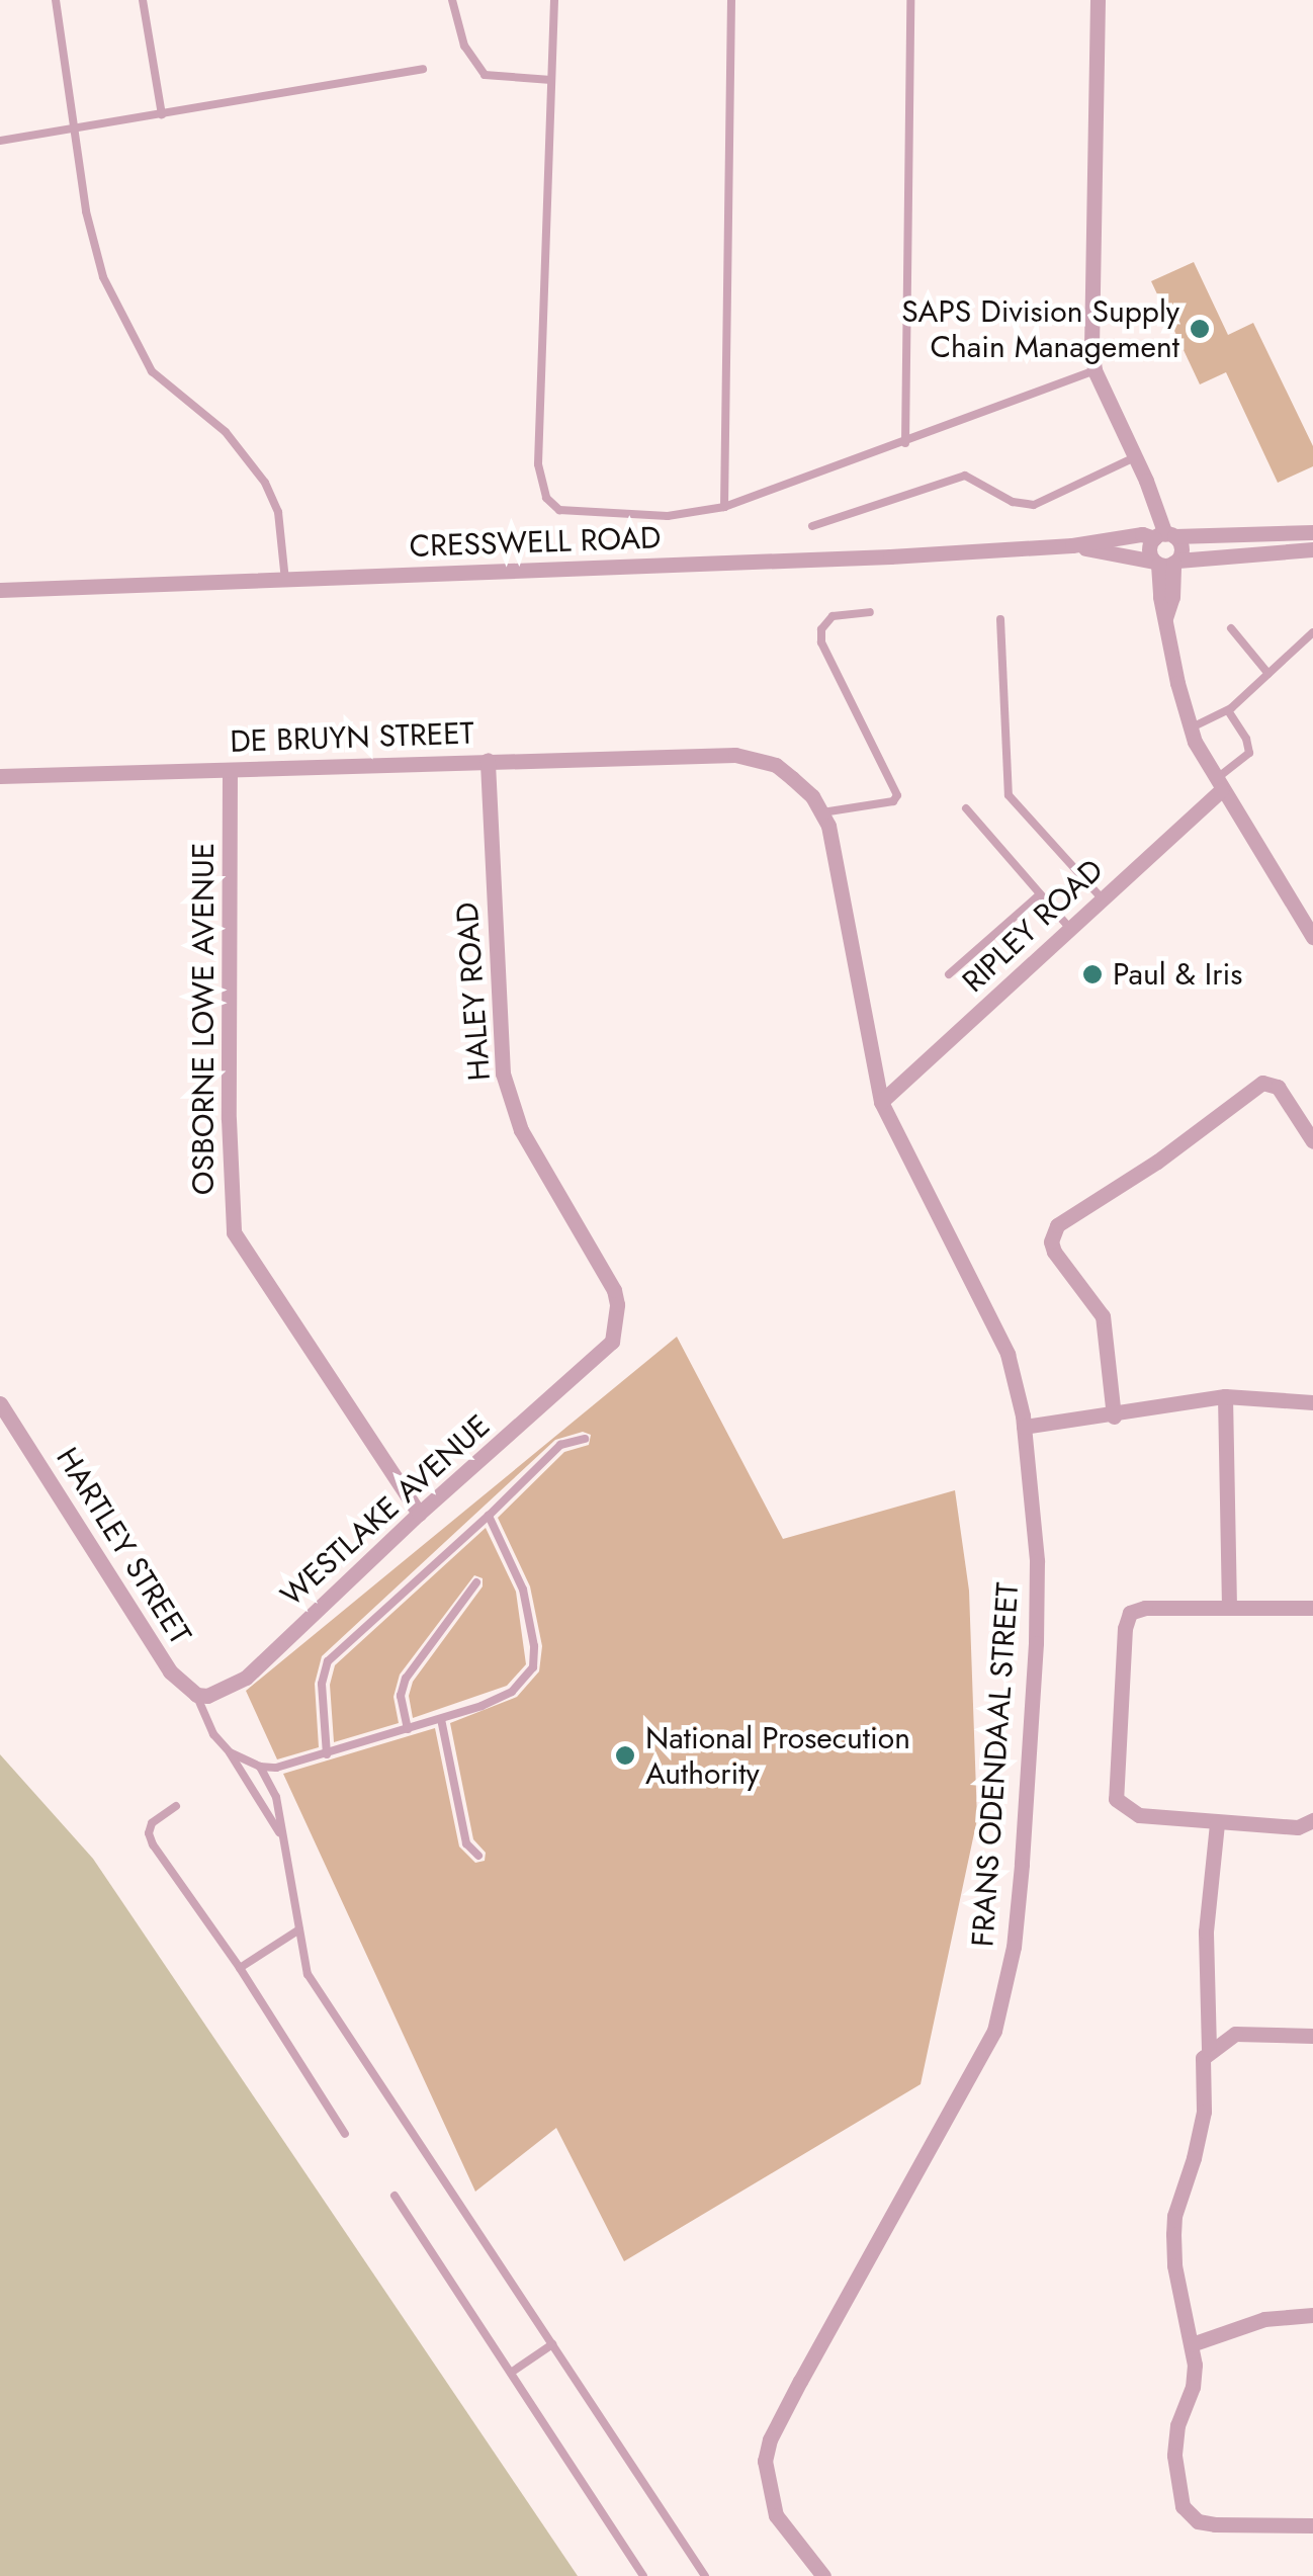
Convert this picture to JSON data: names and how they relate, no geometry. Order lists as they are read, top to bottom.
{
  "streets": {
    "street": [
      "CRESSWELL ROAD",
      "DE BRUYN STREET",
      "RIPLEY ROAD",
      "HALEY ROAD",
      "OSBORNE LOWE AVENUE",
      "WESTLAKE AVENUE",
      "HARTLEY STREET",
      "FRANS ODENDAAL STREET"
    ]
  },
  "crossings": [
    ["DE BRUYN STREET", "HALEY ROAD"],
    ["DE BRUYN STREET", "OSBORNE LOWE AVENUE"],
    ["DE BRUYN STREET", "FRANS ODENDAAL STREET"],
    ["RIPLEY ROAD", "FRANS ODENDAAL STREET"],
    ["HALEY ROAD", "WESTLAKE AVENUE"],
    ["OSBORNE LOWE AVENUE", "WESTLAKE AVENUE"],
    ["WESTLAKE AVENUE", "HARTLEY STREET"]
  ],
  "places": ["SAPS Division Supply Chain Management", "Paul & Iris", "National Prosecution Authority"]
}
